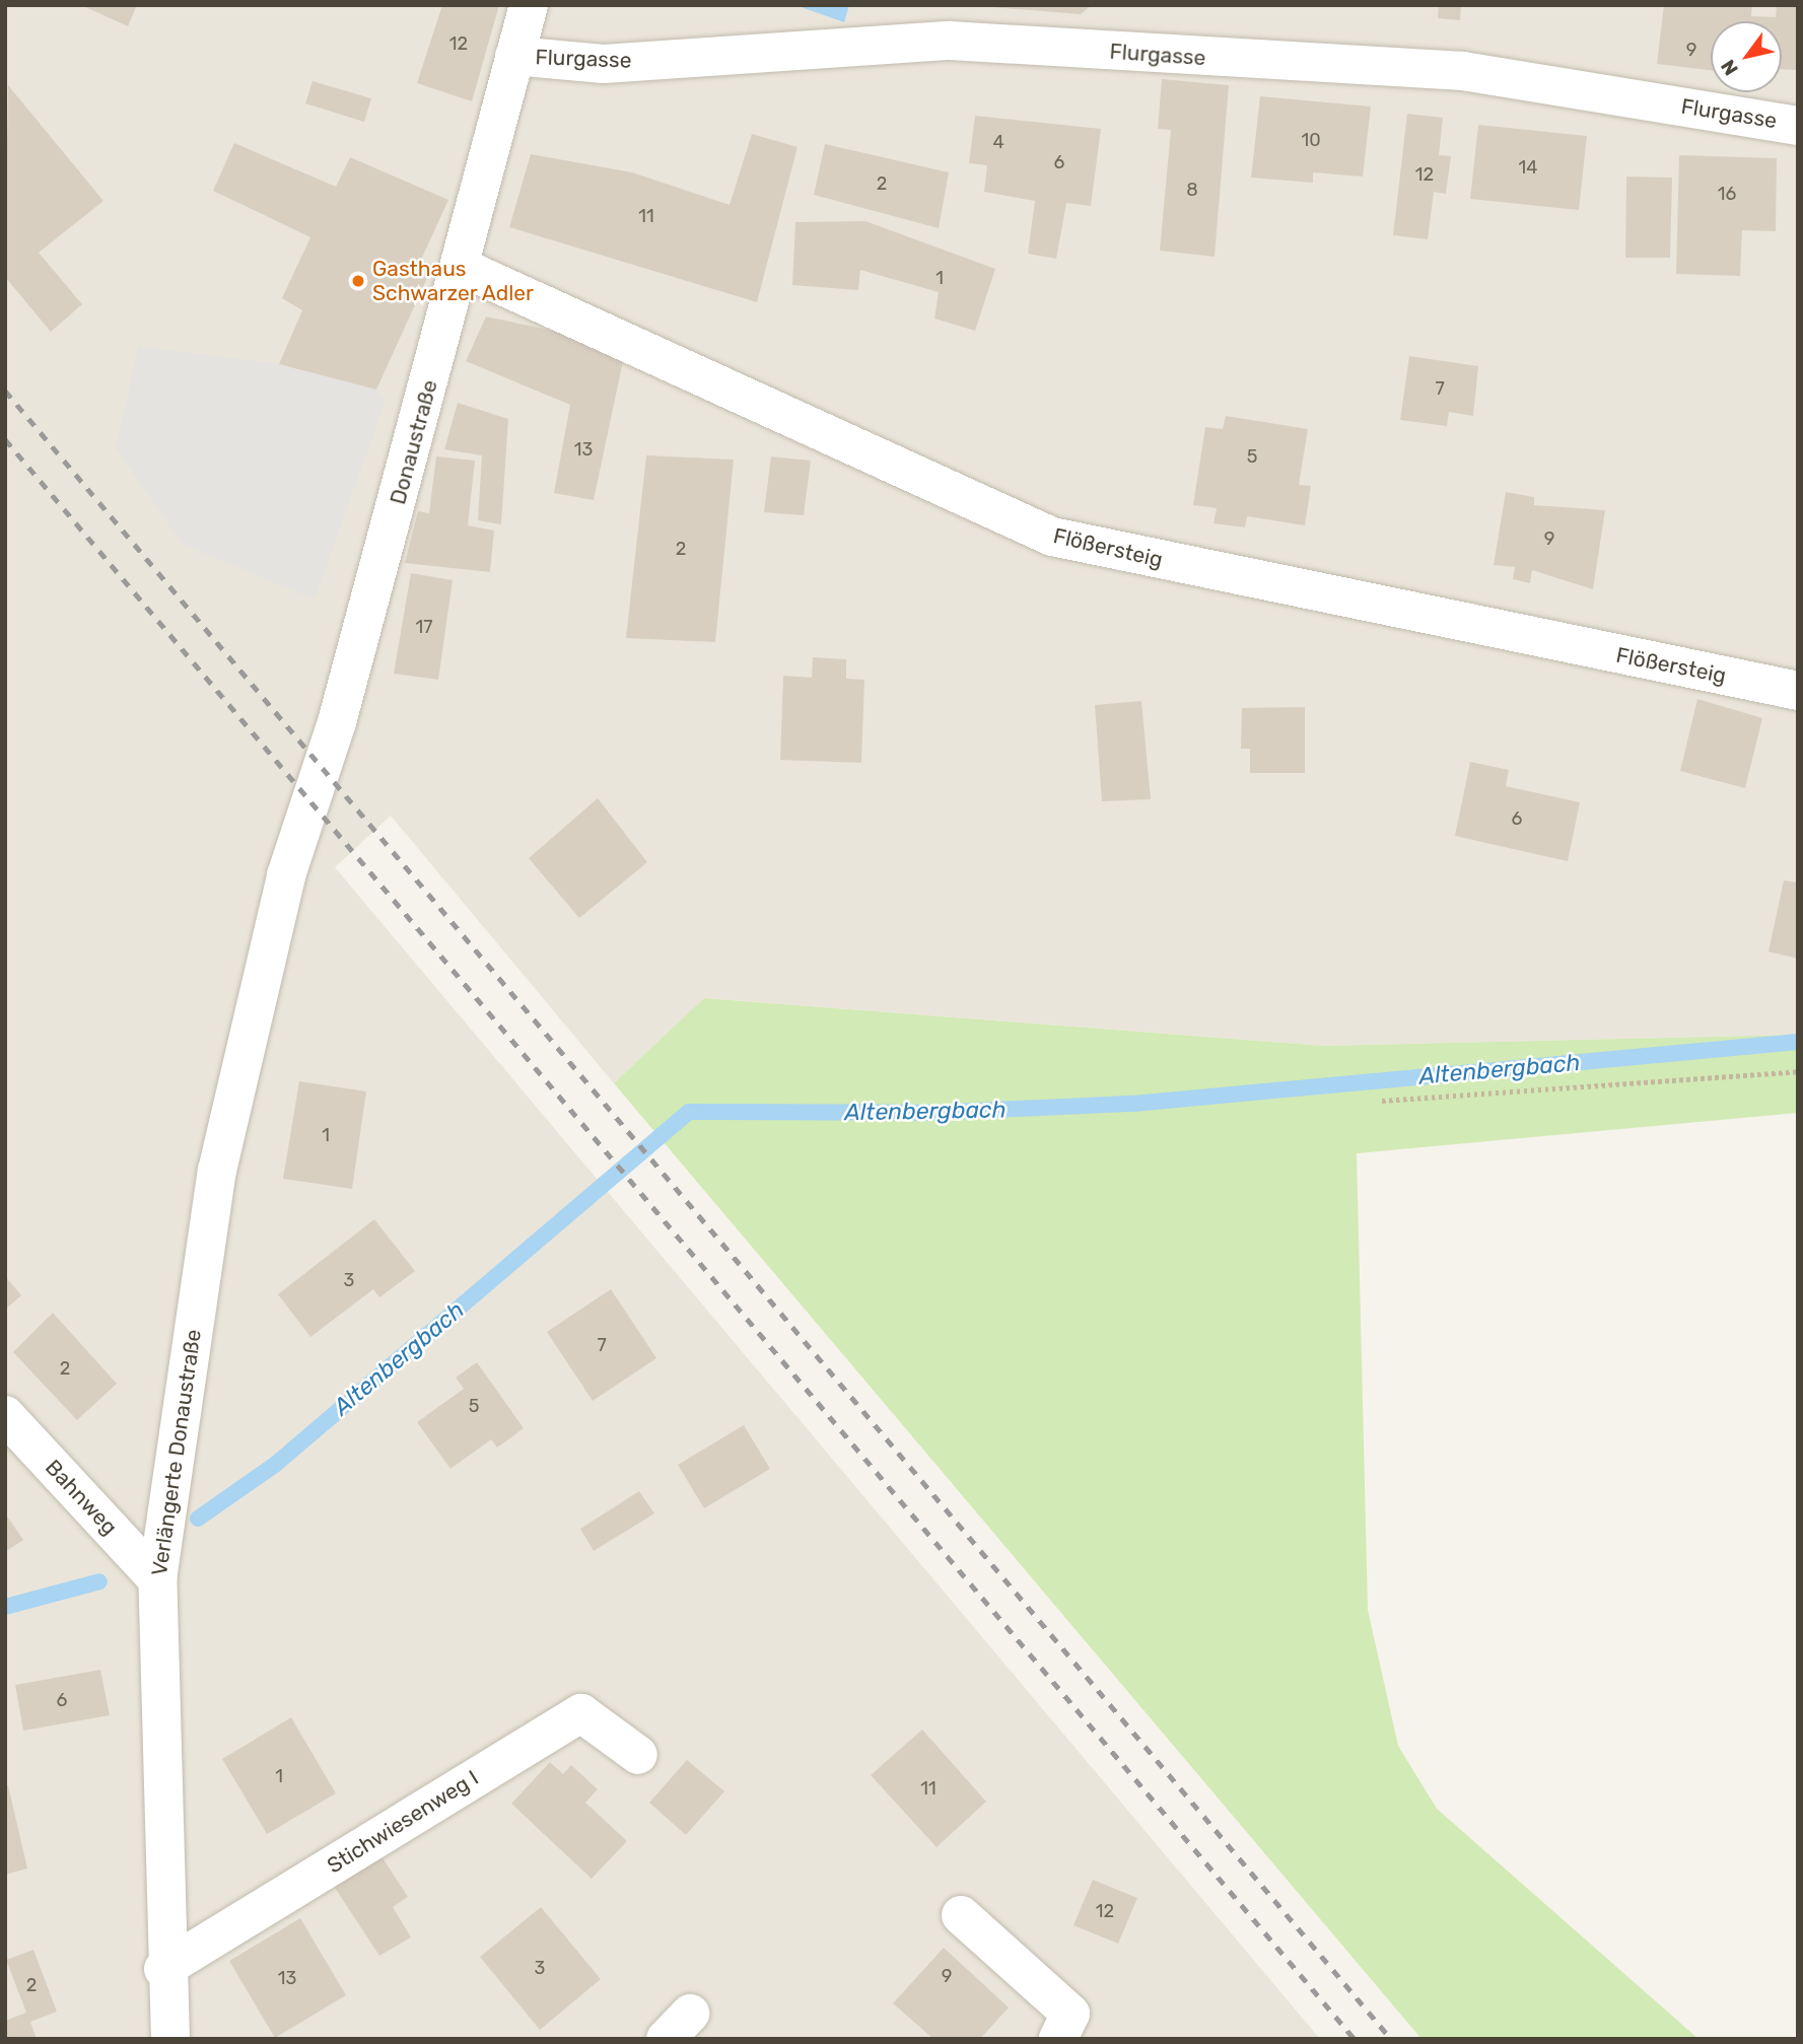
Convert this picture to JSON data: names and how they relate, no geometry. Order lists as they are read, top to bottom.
{
  "streets": {
    "street": [
      "Flurgasse",
      "Donaustraße",
      "Flößersteig",
      "Verlängerte Donaustraße",
      "Bahnweg",
      "Stichwiesenweg I"
    ]
  },
  "crossings": [
    ["Flurgasse", "Donaustraße"],
    ["Donaustraße", "Flößersteig"],
    ["Donaustraße", "Verlängerte Donaustraße"],
    ["Verlängerte Donaustraße", "Bahnweg"],
    ["Verlängerte Donaustraße", "Stichwiesenweg I"]
  ],
  "water": ["Altenbergbach"],
  "places": ["Gasthaus Schwarzer Adler"],
  "house_numbers": [
    "12",
    "9",
    "10",
    "4",
    "6",
    "14",
    "12",
    "2",
    "8",
    "16",
    "11",
    "1",
    "7",
    "13",
    "5",
    "9",
    "2",
    "17",
    "6",
    "1",
    "3",
    "7",
    "2",
    "5",
    "6",
    "1",
    "11",
    "12",
    "3",
    "9",
    "13",
    "2"
  ],
  "north": "bottom left"
}
